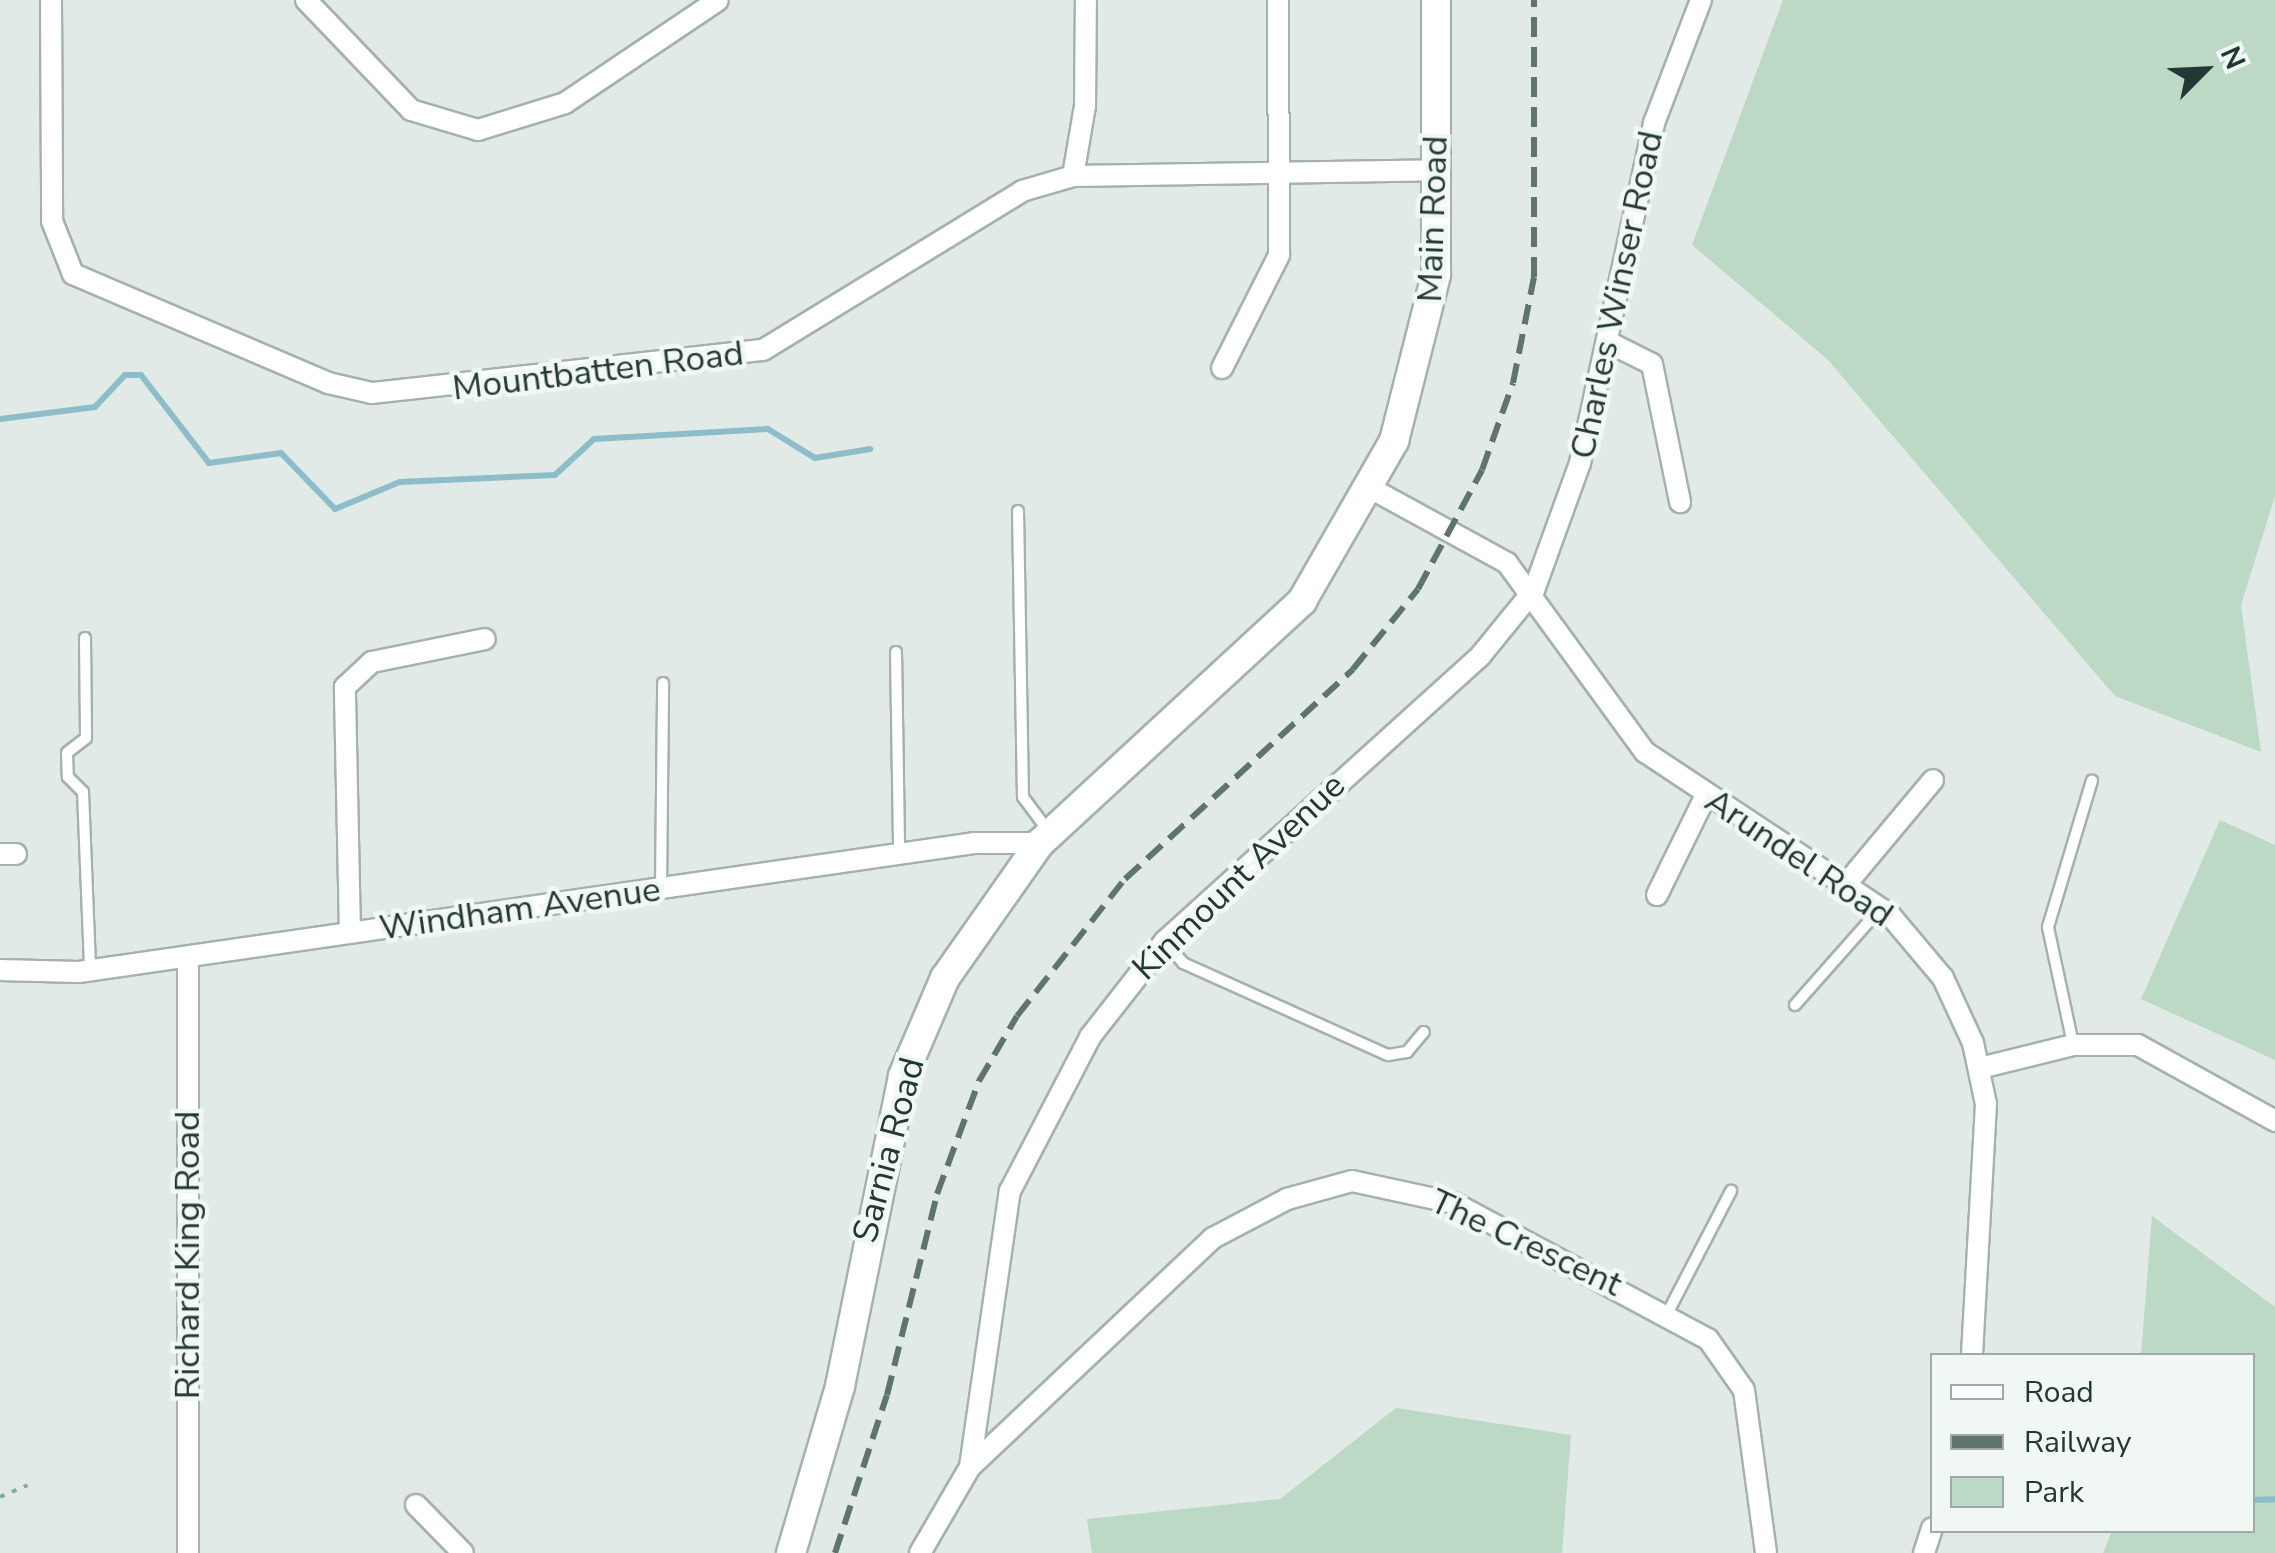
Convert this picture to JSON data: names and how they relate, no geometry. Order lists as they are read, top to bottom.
{
  "streets": {
    "main road": ["Main Road", "Sarnia Road"],
    "street": [
      "Charles Winser Road",
      "Mountbatten Road",
      "Arundel Road",
      "Kinmount Avenue",
      "Windham Avenue",
      "The Crescent",
      "Richard King Road"
    ]
  },
  "crossings": [
    ["Main Road", "Mountbatten Road"],
    ["Main Road", "Arundel Road"],
    ["Main Road", "Sarnia Road"],
    ["Charles Winser Road", "Arundel Road"],
    ["Charles Winser Road", "Kinmount Avenue"],
    ["Arundel Road", "Kinmount Avenue"],
    ["Arundel Road", "Sarnia Road"],
    ["Kinmount Avenue", "The Crescent"],
    ["Windham Avenue", "Sarnia Road"],
    ["Windham Avenue", "Richard King Road"]
  ],
  "legend": ["Road", "Railway", "Park"],
  "north": "top right"
}
